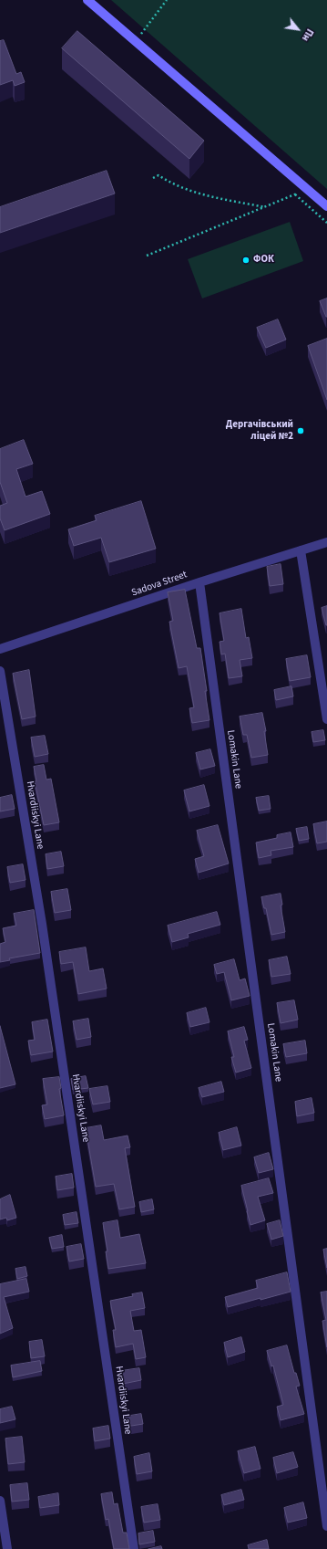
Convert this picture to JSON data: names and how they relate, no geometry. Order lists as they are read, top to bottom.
{
  "streets": {
    "street": ["Sadova Street", "Lomakin Lane", "Hvardiiskyi Lane"]
  },
  "crossings": [
    ["Sadova Street", "Lomakin Lane"]
  ],
  "places": ["ФОК", "Дергачівський ліцей №2"],
  "north": "bottom right"
}
